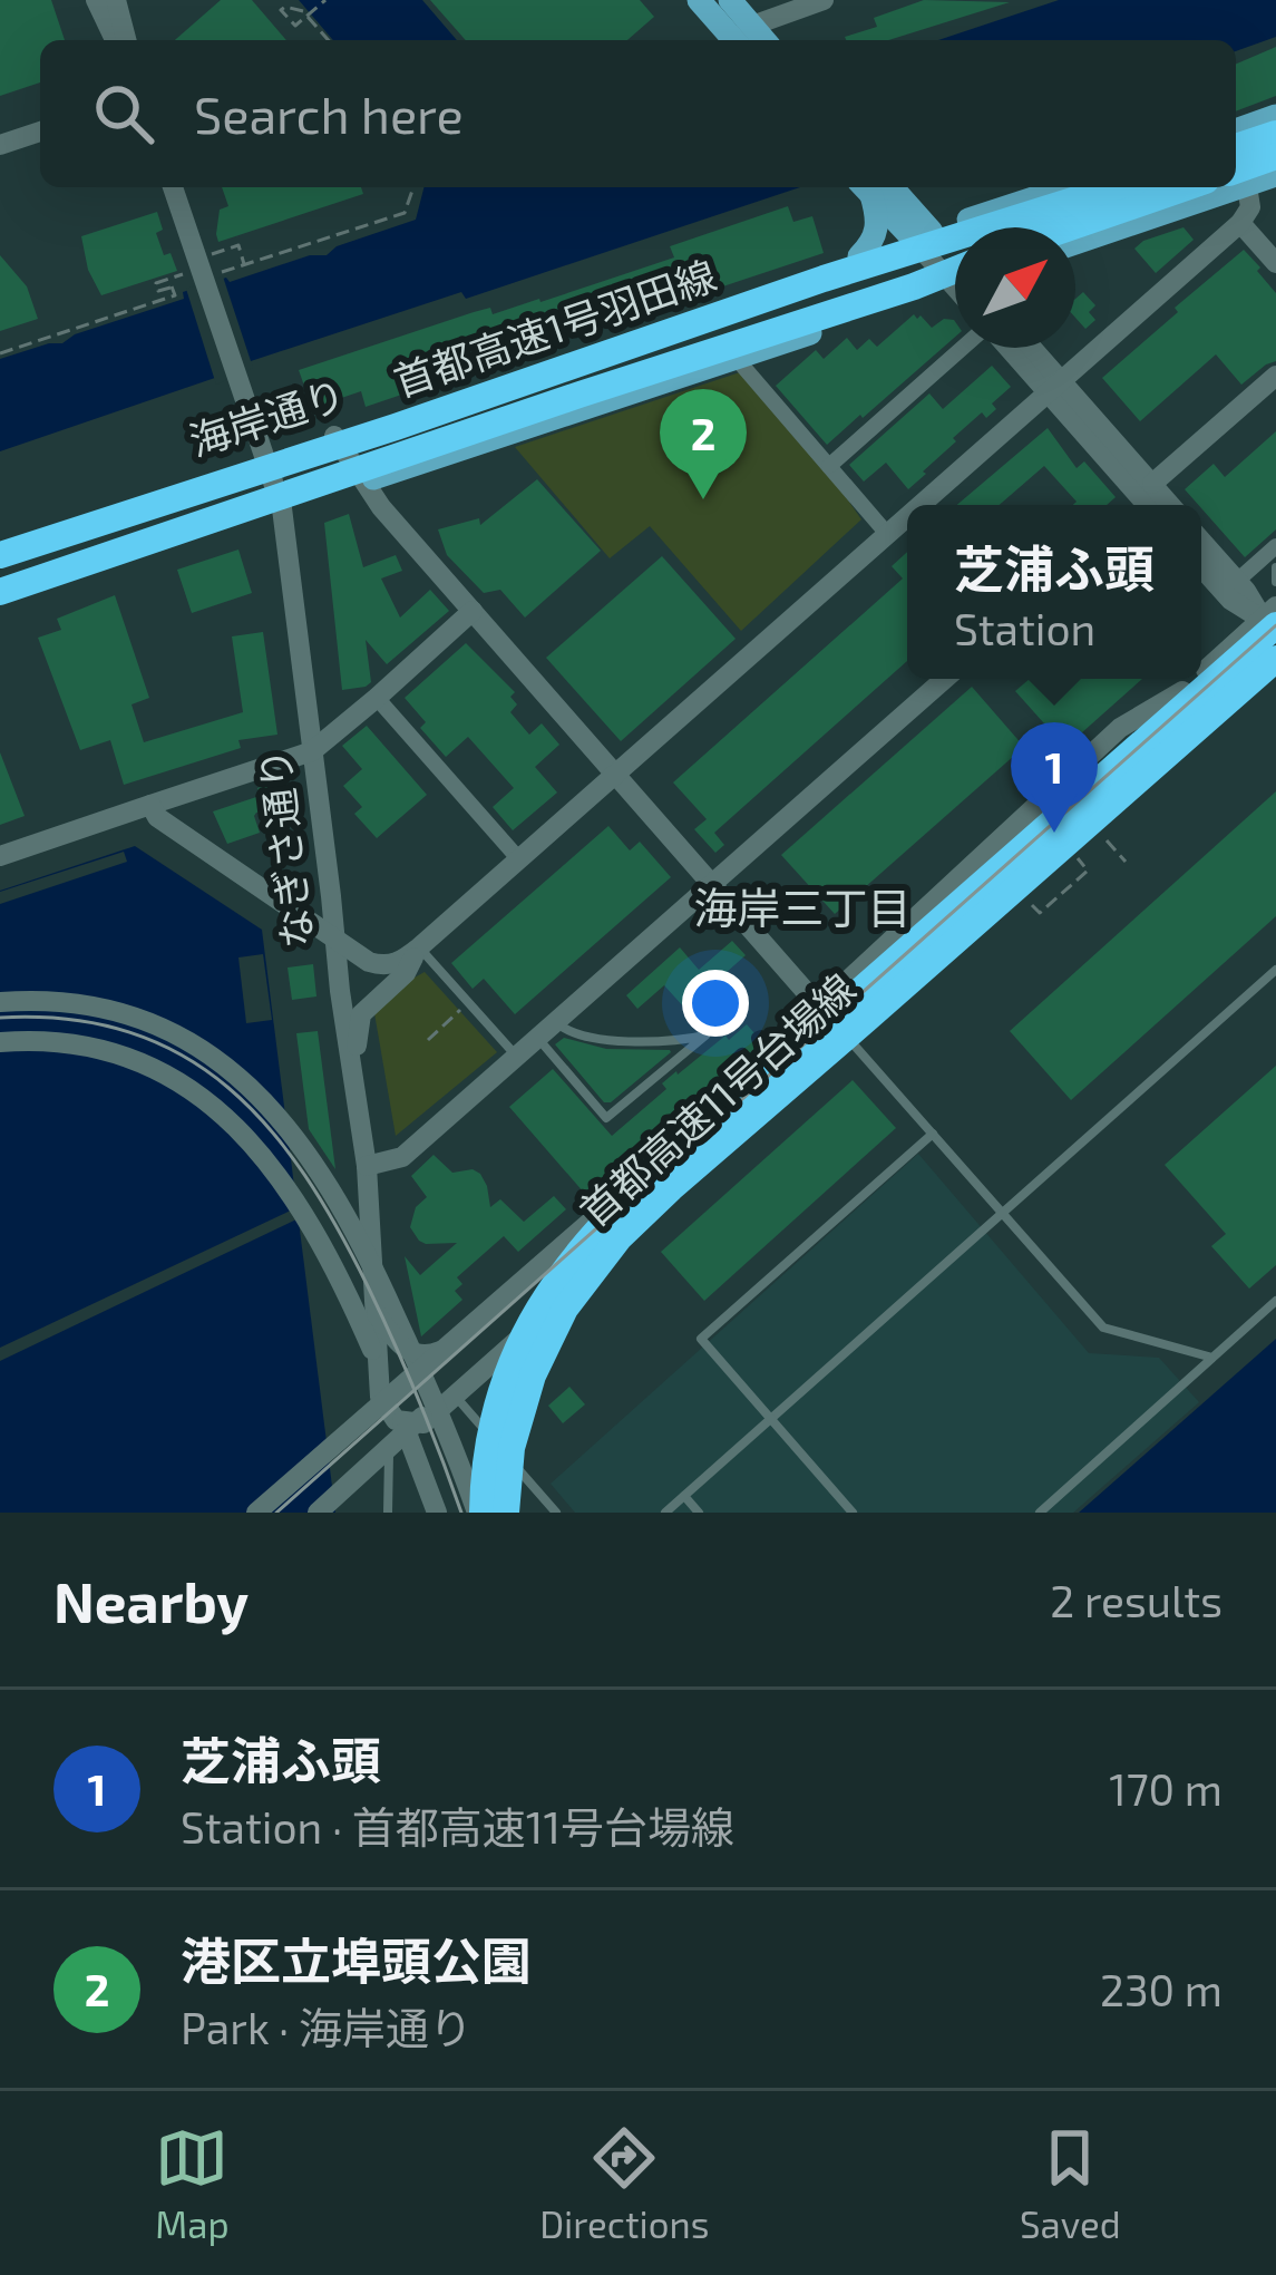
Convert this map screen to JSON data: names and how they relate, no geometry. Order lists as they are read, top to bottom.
{
  "streets": {
    "highway": ["首都高速1号羽田線", "首都高速11号台場線"],
    "main road": ["海岸通り"],
    "street": ["なぎさ通り"]
  },
  "crossings": [
    ["海岸通り", "なぎさ通り"]
  ],
  "districts": ["海岸三丁目"],
  "north": "top right",
  "page": {
    "search": "Search here",
    "pins": ["2", "1"],
    "popup": ["芝浦ふ頭", "Station"],
    "heading": ["Nearby", "2 results"],
    "list": [
      {
        "mark": "1",
        "name": "芝浦ふ頭",
        "note": "Station · 首都高速11号台場線",
        "value": "170 m"
      },
      {
        "mark": "2",
        "name": "港区立埠頭公園",
        "note": "Park · 海岸通り",
        "value": "230 m"
      }
    ],
    "nav": ["Map", "Directions", "Saved"]
  }
}
